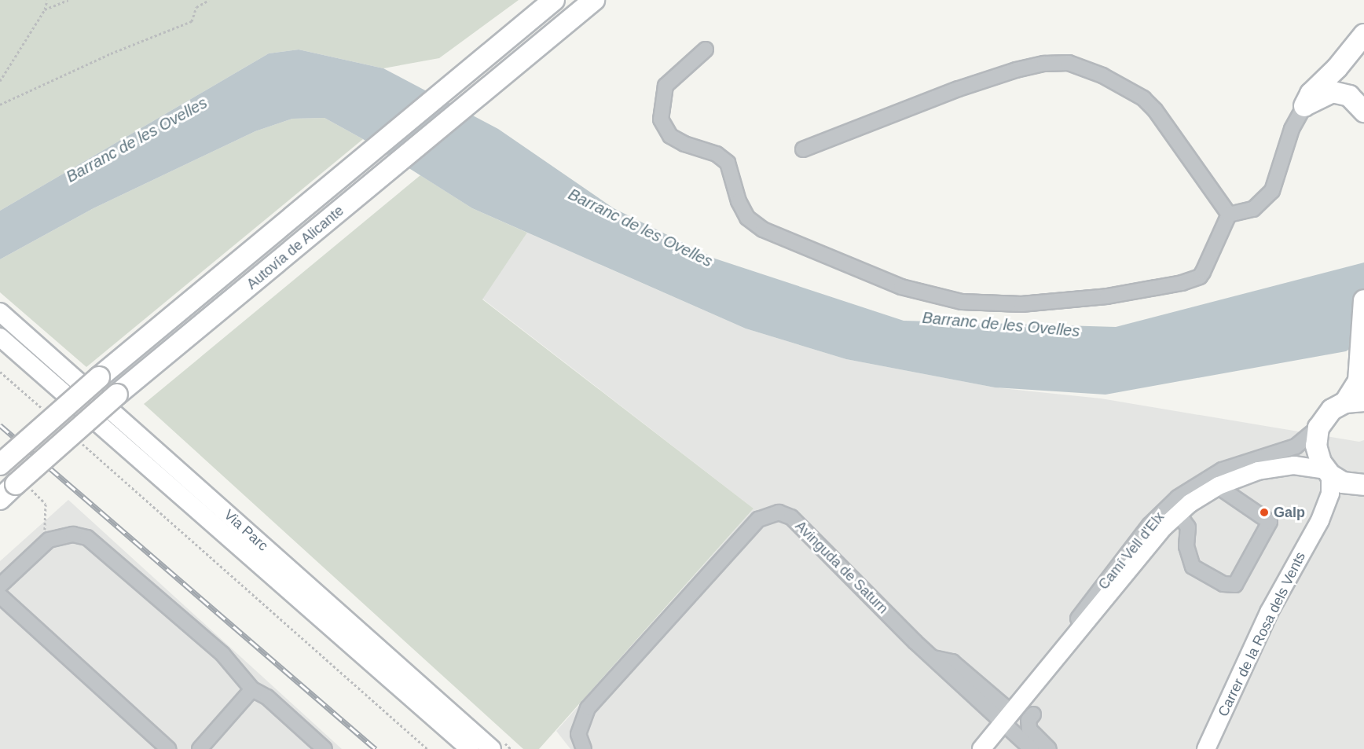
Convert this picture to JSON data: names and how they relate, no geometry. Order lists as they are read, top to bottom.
{
  "streets": {
    "highway": ["Autovía de Alicante"],
    "main road": ["Via Parc", "Camí Vell d'Elx", "Carrer de la Rosa dels Vents"],
    "street": ["Avinguda de Saturn"]
  },
  "crossings": [
    ["Camí Vell d'Elx", "Avinguda de Saturn"],
    ["Camí Vell d'Elx", "Carrer de la Rosa dels Vents"]
  ],
  "water": ["Barranc de les Ovelles"],
  "places": ["Galp"]
}
